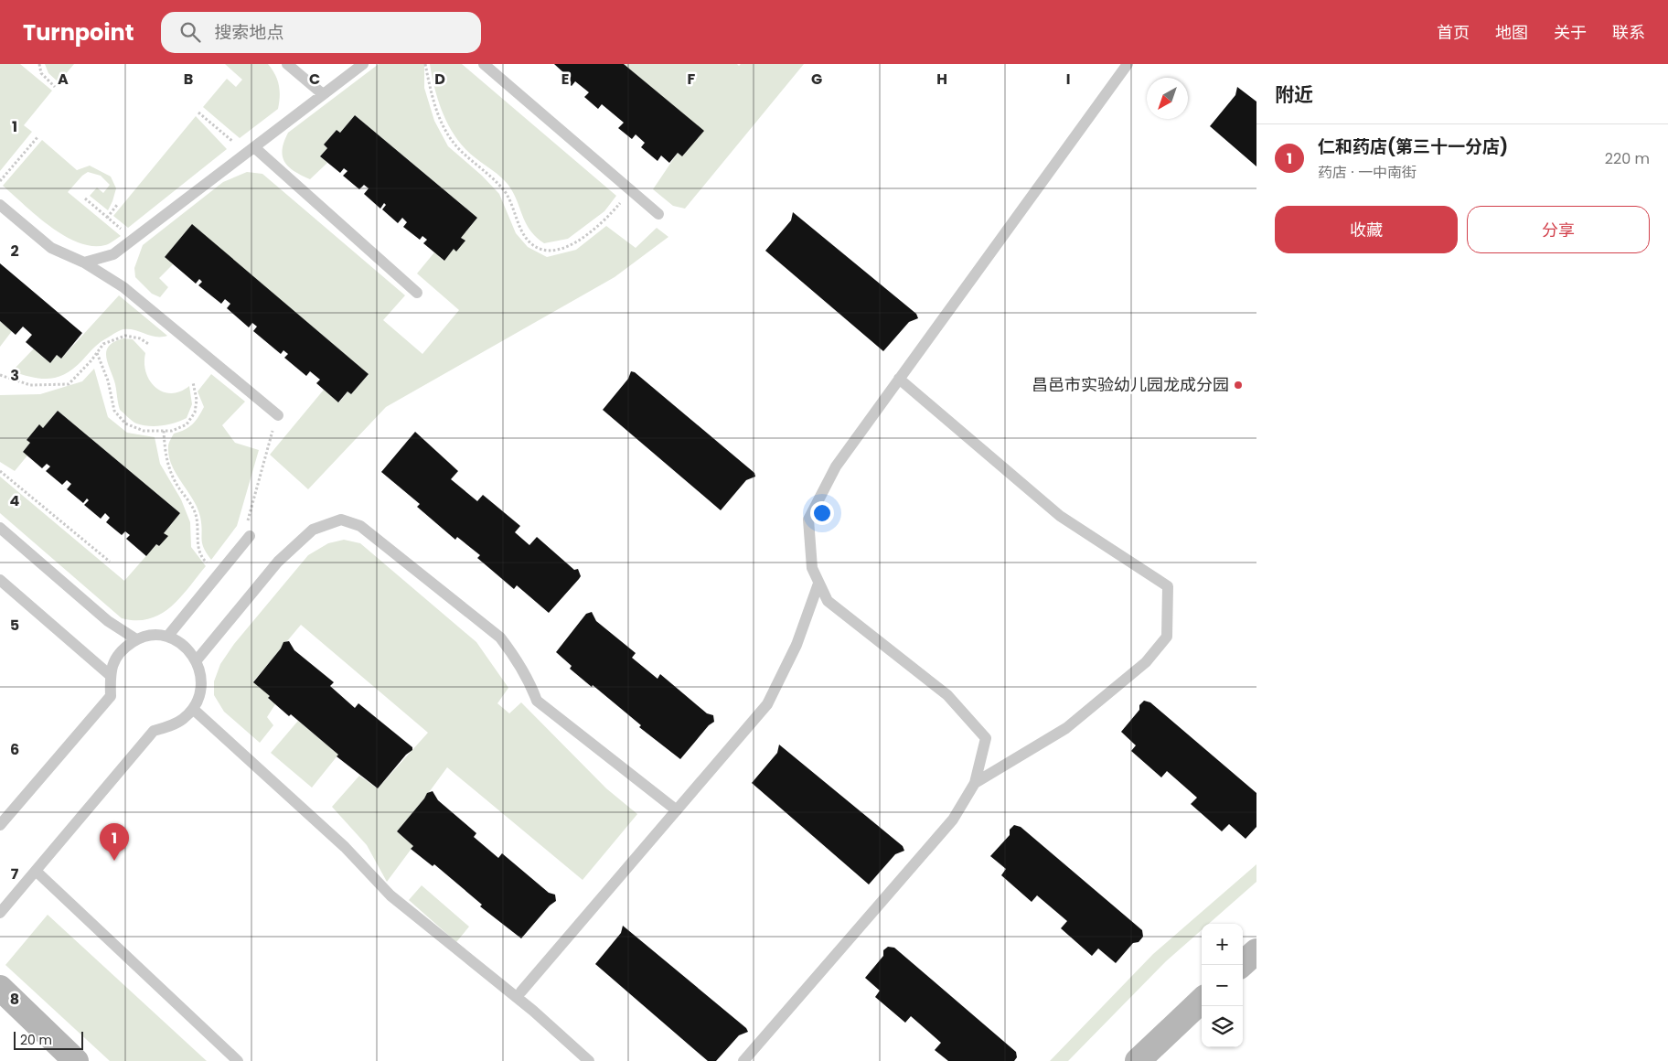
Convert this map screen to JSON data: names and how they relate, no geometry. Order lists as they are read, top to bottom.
{
  "places": ["昌邑市实验幼儿园龙成分园"],
  "scale_bar": "20 m",
  "north": "bottom left",
  "page": {
    "header": "Turnpoint",
    "search": "搜索地点",
    "nav": [
      "首页",
      "地图",
      "关于",
      "联系"
    ],
    "heading": "附近",
    "list": [
      {
        "mark": "1",
        "name": "仁和药店(第三十一分店)",
        "note": "药店 · 一中南街",
        "value": "220 m"
      }
    ],
    "buttons": ["收藏", "分享"],
    "pins": "1",
    "map_buttons": ["+", "−"],
    "scale": "20 m"
  },
  "grid": {
    "columns": [
      "A",
      "B",
      "C",
      "D",
      "E",
      "F",
      "G",
      "H",
      "I"
    ],
    "rows": [
      "1",
      "2",
      "3",
      "4",
      "5",
      "6",
      "7",
      "8"
    ]
  }
}
